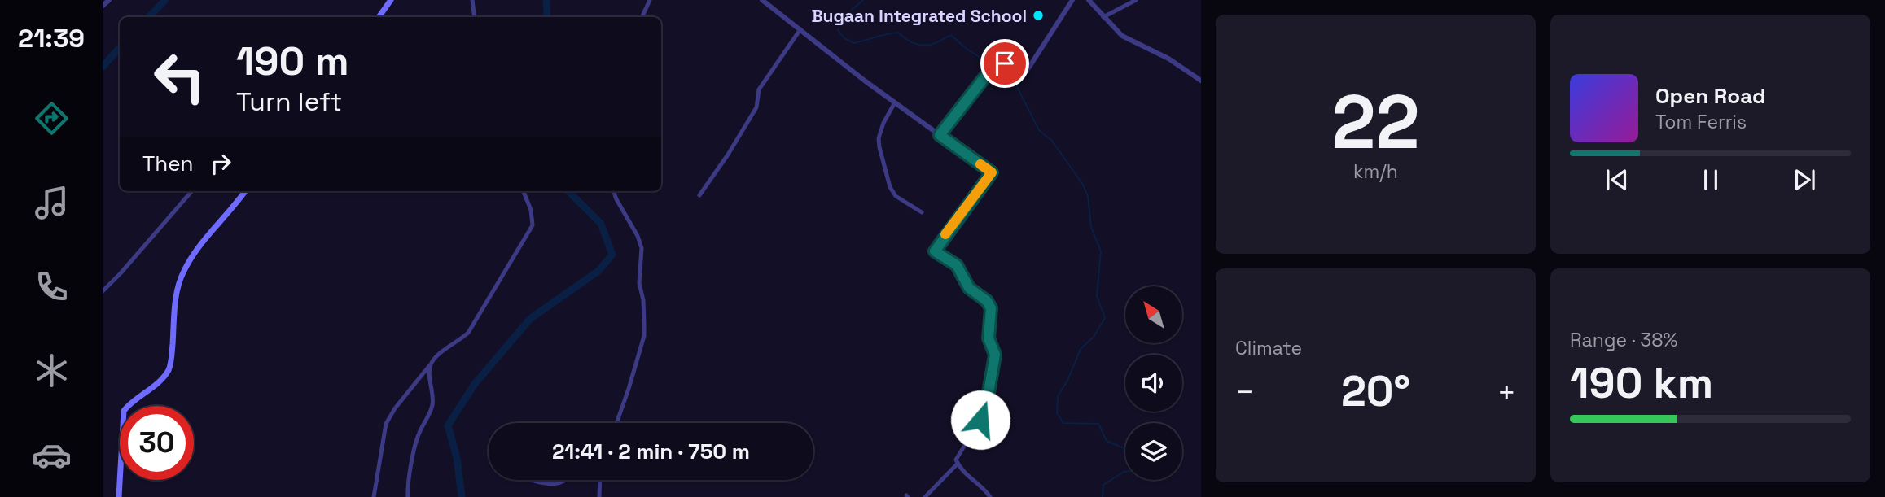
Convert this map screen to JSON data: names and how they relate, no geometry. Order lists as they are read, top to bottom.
{
  "places": ["Bugaan Integrated School"],
  "north": "top left",
  "page": {
    "tabs": "21:39",
    "tile": [
      ["22", "km/h"],
      "Climate",
      ["Range · 38%", "190 km"]
    ],
    "turn": ["190 m", "Turn left"],
    "song": ["Open Road", "Tom Ferris"],
    "then": "Then",
    "heat": ["−", "20°", "+"],
    "limit": "30",
    "trip": "21:41 · 2 min · 750 m"
  }
}
